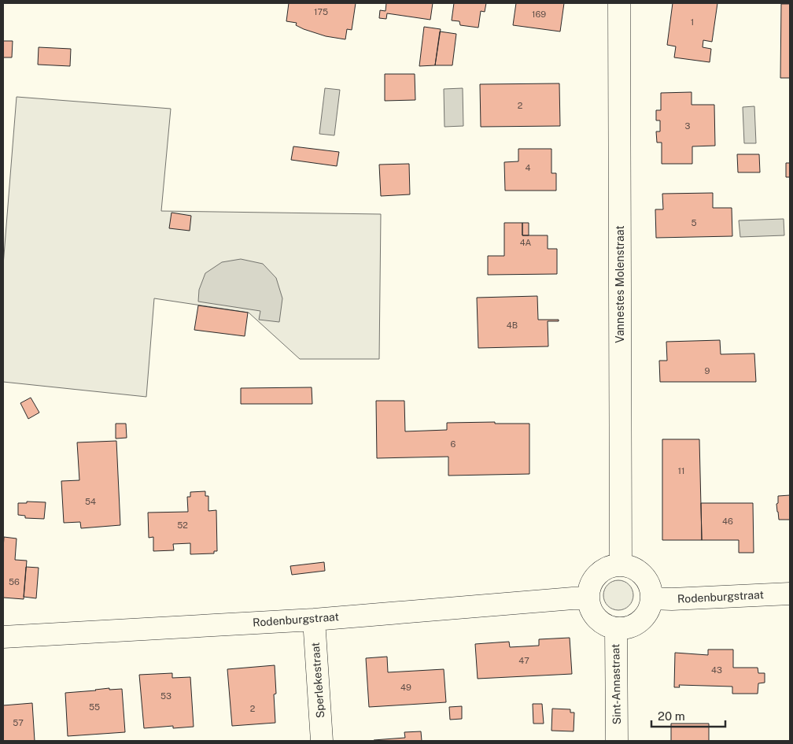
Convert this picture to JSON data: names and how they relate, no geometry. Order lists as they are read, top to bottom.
{
  "streets": {
    "street": [
      "Vannestes Molenstraat",
      "Rodenburgstraat",
      "Sperlekestraat",
      "Sint-Annastraat"
    ]
  },
  "crossings": [
    ["Vannestes Molenstraat", "Rodenburgstraat"],
    ["Vannestes Molenstraat", "Sint-Annastraat"],
    ["Rodenburgstraat", "Sperlekestraat"],
    ["Rodenburgstraat", "Sint-Annastraat"]
  ],
  "house_numbers": [
    "175",
    "169",
    "1",
    "2",
    "3",
    "4",
    "5",
    "4A",
    "4B",
    "9",
    "6",
    "11",
    "54",
    "46",
    "52",
    "56",
    "47",
    "43",
    "49",
    "53",
    "55",
    "2",
    "57"
  ],
  "scale_bar": "20 m"
}
